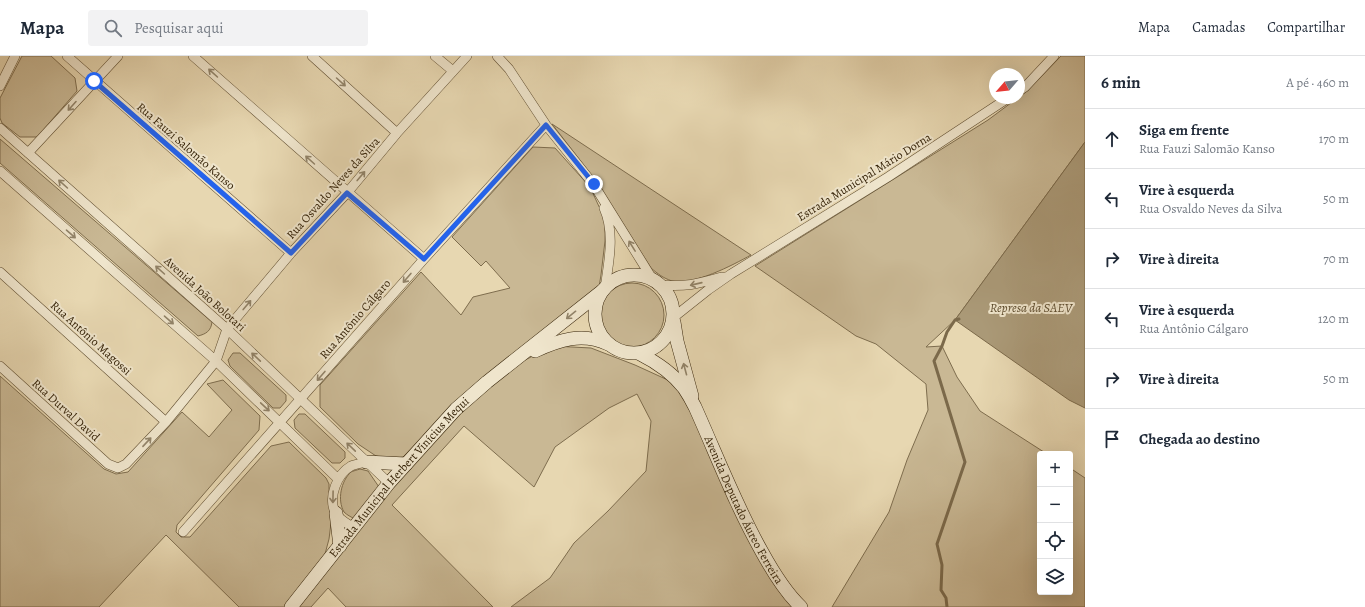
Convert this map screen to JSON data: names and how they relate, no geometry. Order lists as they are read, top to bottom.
{
  "streets": {
    "main road": ["Estrada Municipal Herbert Vinícius Mequi", "Avenida Deputado Áureo Ferreira"],
    "street": [
      "Rua Fauzi Salomão Kanso",
      "Estrada Municipal Mário Dorna",
      "Rua Osvaldo Neves da Silva",
      "Avenida João Bolotari",
      "Rua Antônio Cálgaro",
      "Rua Antônio Magossi",
      "Rua Durval David"
    ]
  },
  "crossings": [
    ["Rua Fauzi Salomão Kanso", "Rua Osvaldo Neves da Silva"],
    ["Rua Osvaldo Neves da Silva", "Avenida João Bolotari"],
    ["Rua Osvaldo Neves da Silva", "Rua Antônio Magossi"],
    ["Rua Osvaldo Neves da Silva", "Rua Durval David"],
    ["Avenida João Bolotari", "Rua Antônio Cálgaro"],
    ["Avenida João Bolotari", "Estrada Municipal Herbert Vinícius Mequi"],
    ["Estrada Municipal Herbert Vinícius Mequi", "Avenida Deputado Áureo Ferreira"]
  ],
  "one_way": ["Rua Osvaldo Neves da Silva"],
  "water": ["Represa da SAEV"],
  "north": "bottom left",
  "page": {
    "header": "Mapa",
    "search": "Pesquisar aqui",
    "nav": ["Mapa", "Camadas", "Compartilhar"],
    "heading": ["6 min", "A pé · 460 m"],
    "list": [
      ["Siga em frente", "Rua Fauzi Salomão Kanso", "170 m"],
      ["Vire à esquerda", "Rua Osvaldo Neves da Silva", "50 m"],
      ["Vire à direita", "70 m"],
      ["Vire à esquerda", "Rua Antônio Cálgaro", "120 m"],
      ["Vire à direita", "50 m"],
      "Chegada ao destino"
    ],
    "map_buttons": ["+", "−"]
  }
}
